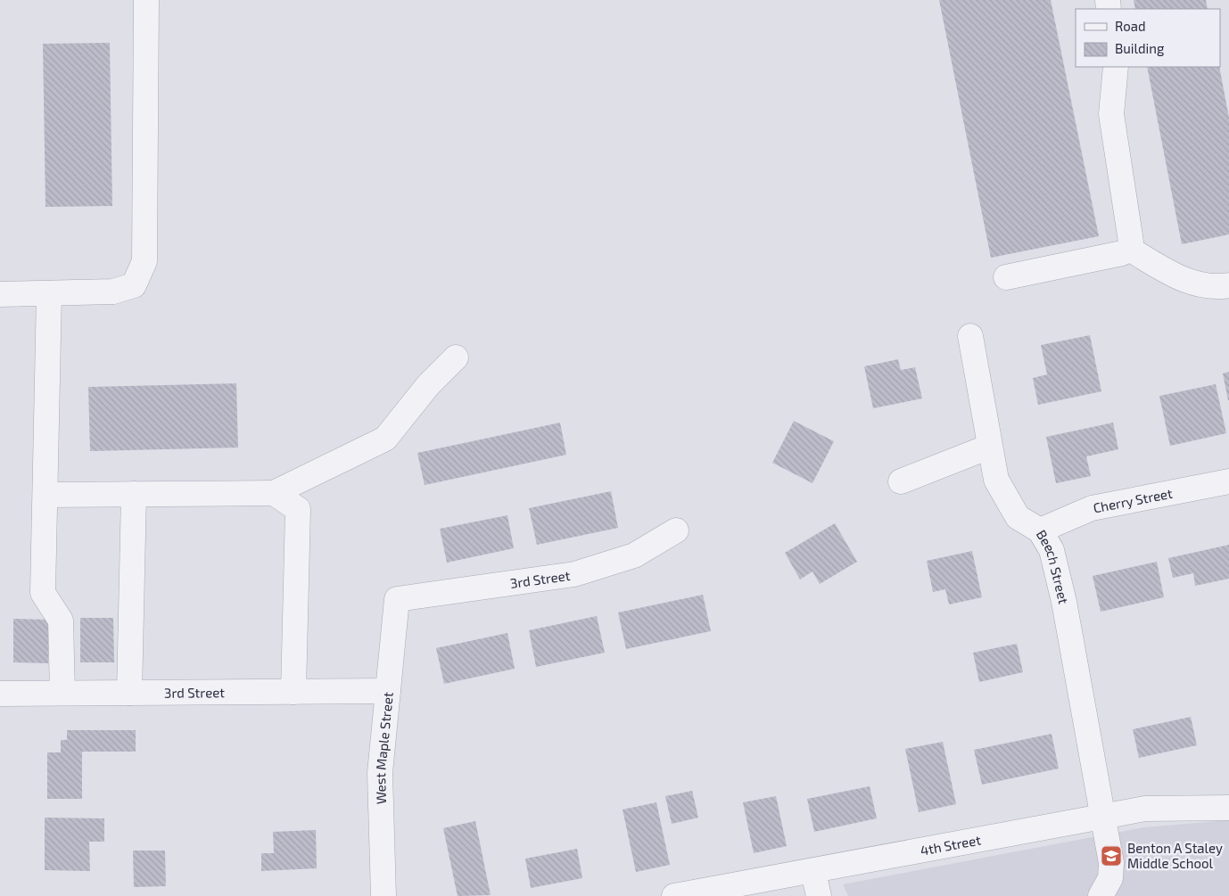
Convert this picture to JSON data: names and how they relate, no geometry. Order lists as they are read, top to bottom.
{
  "streets": {
    "street": [
      "Cherry Street",
      "Beech Street",
      "3rd Street",
      "West Maple Street",
      "4th Street"
    ]
  },
  "crossings": [
    ["Cherry Street", "Beech Street"],
    ["Beech Street", "4th Street"],
    ["3rd Street", "West Maple Street"]
  ],
  "places": {
    "school or university": ["Benton A Staley Middle School"]
  },
  "legend": ["Road", "Building"]
}
